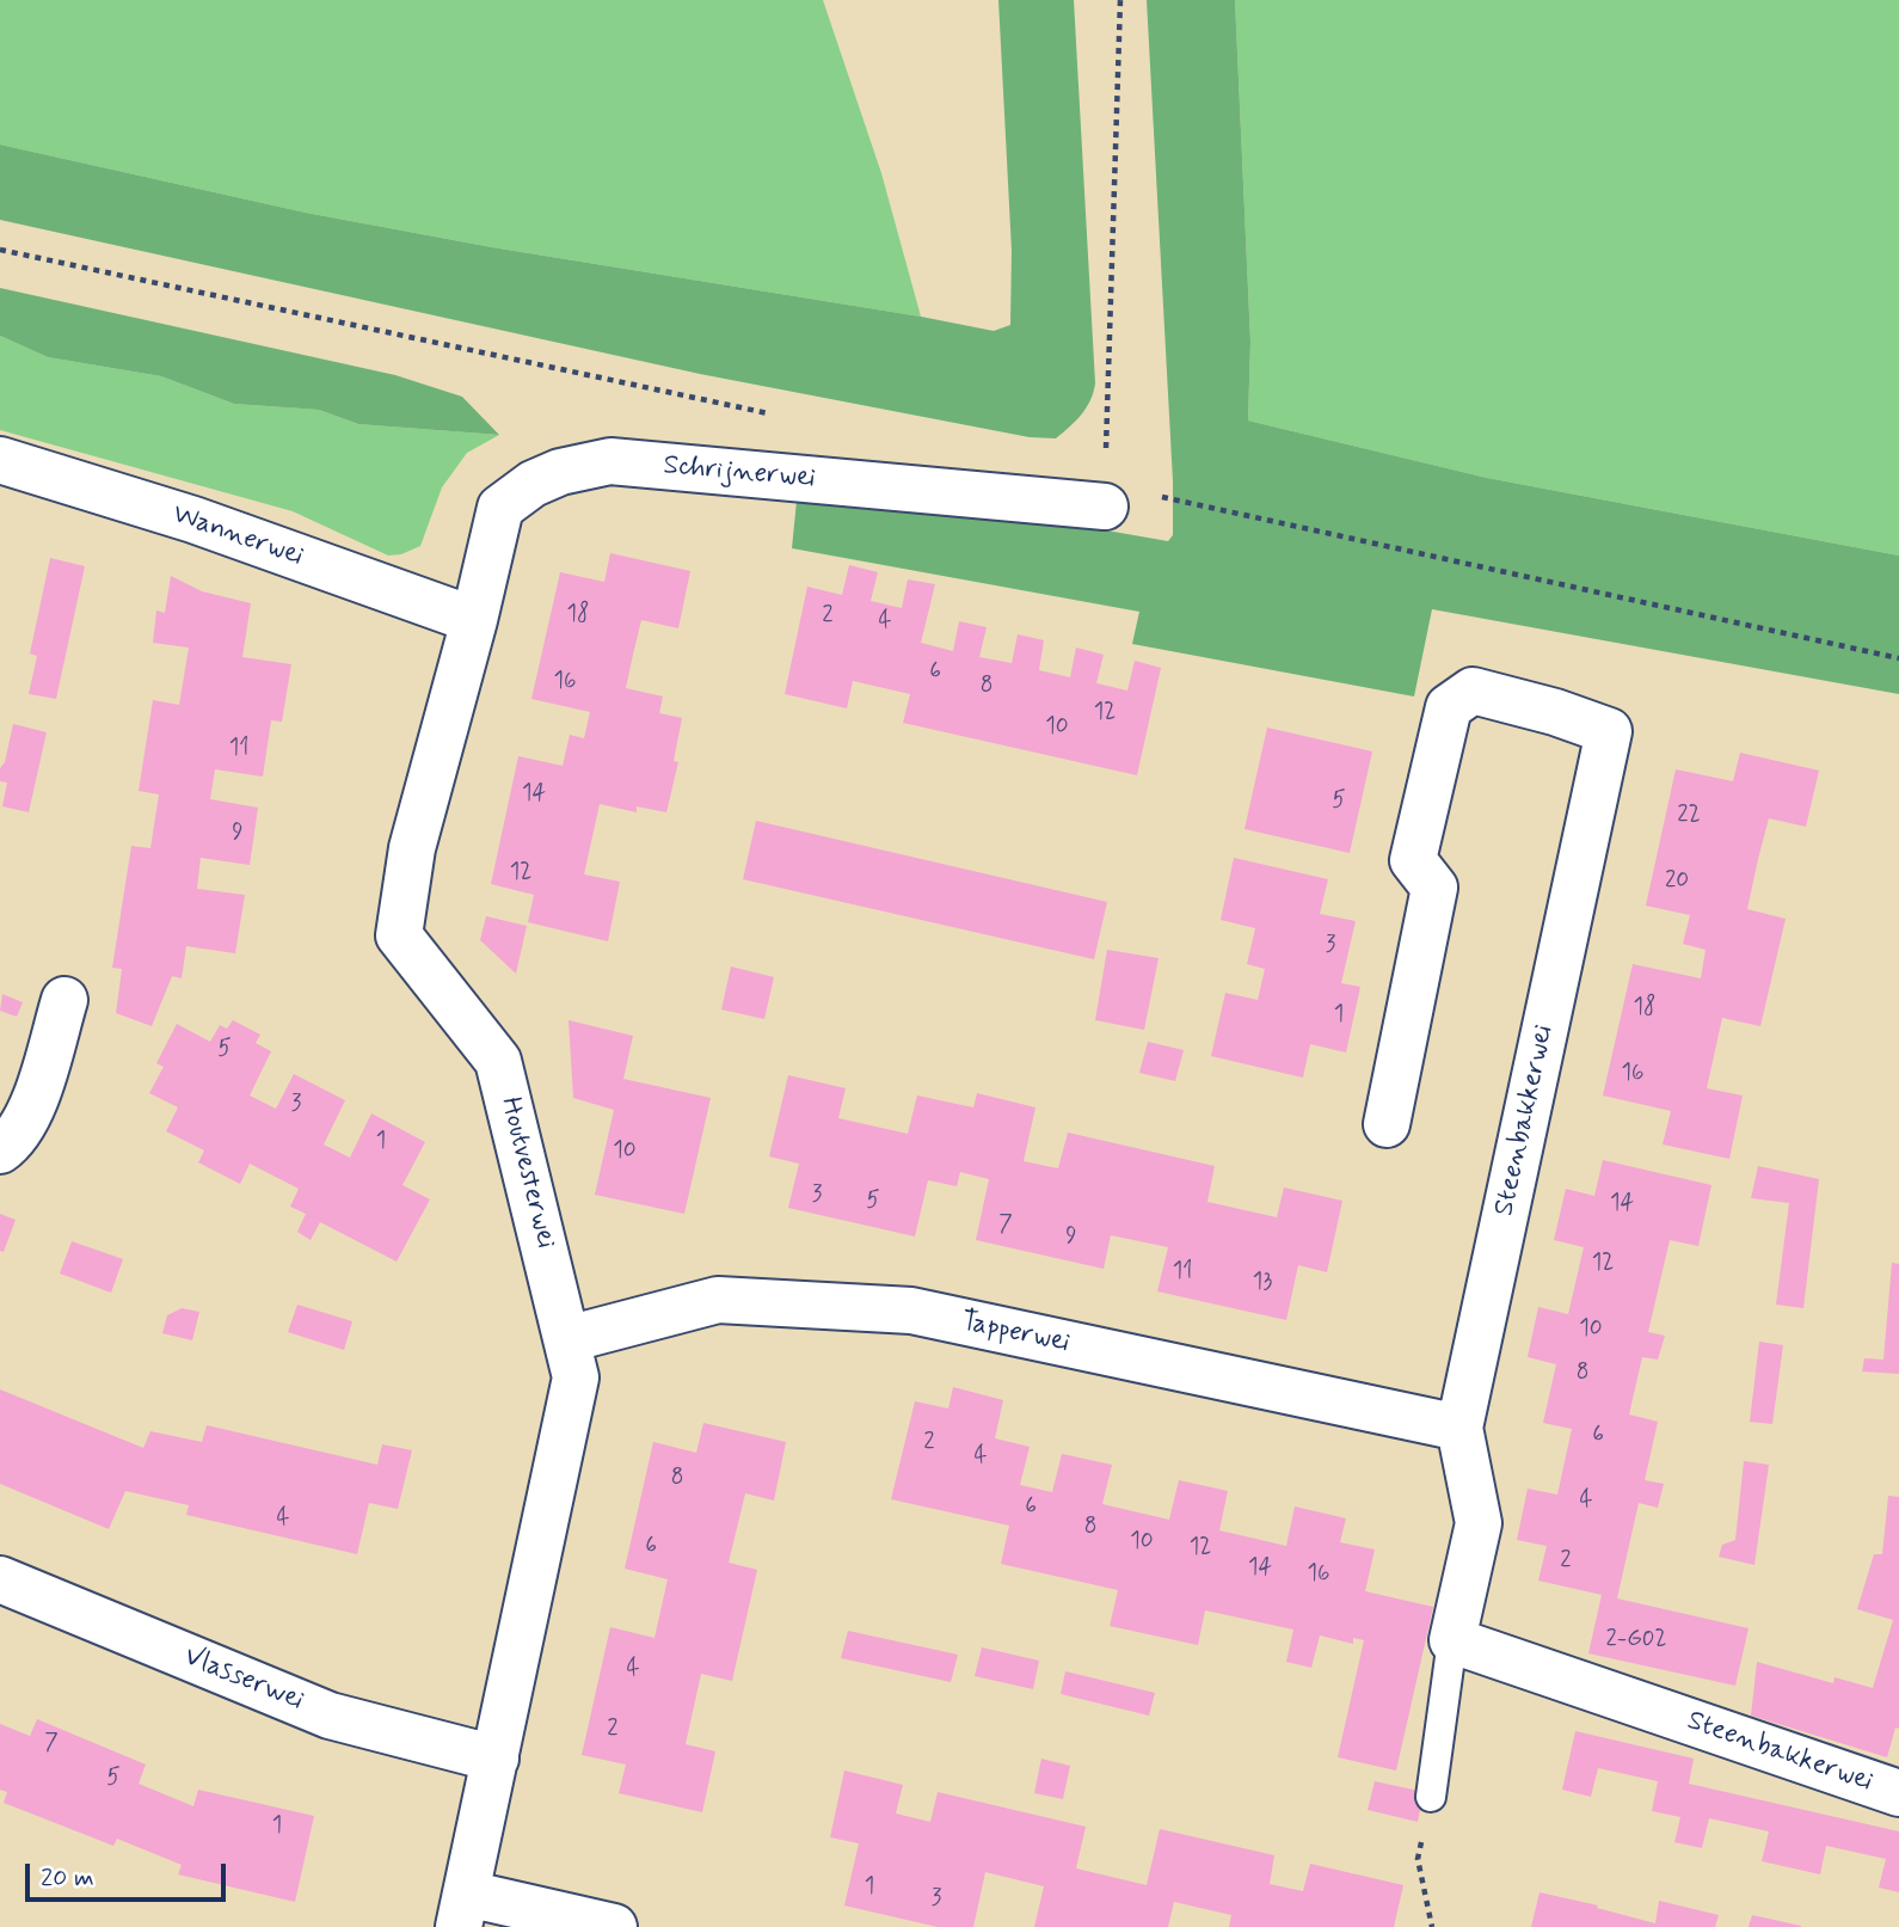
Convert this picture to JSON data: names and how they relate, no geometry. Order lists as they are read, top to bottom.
{
  "streets": {
    "street": [
      "Schrijnerwei",
      "Wannerwei",
      "Steenbakkerwei",
      "Houtvesterwei",
      "Tapperwei",
      "Vlasserwei"
    ]
  },
  "crossings": [
    ["Schrijnerwei", "Wannerwei"],
    ["Schrijnerwei", "Houtvesterwei"],
    ["Wannerwei", "Houtvesterwei"],
    ["Steenbakkerwei", "Tapperwei"],
    ["Houtvesterwei", "Tapperwei"],
    ["Houtvesterwei", "Vlasserwei"]
  ],
  "house_numbers": [
    "18",
    "2",
    "4",
    "6",
    "16",
    "8",
    "12",
    "10",
    "11",
    "14",
    "5",
    "22",
    "9",
    "12",
    "20",
    "3",
    "18",
    "1",
    "5",
    "16",
    "3",
    "1",
    "10",
    "3",
    "5",
    "14",
    "7",
    "9",
    "12",
    "11",
    "13",
    "10",
    "8",
    "6",
    "2",
    "4",
    "8",
    "4",
    "6",
    "4",
    "8",
    "10",
    "6",
    "12",
    "2",
    "14",
    "16",
    "2-G02",
    "4",
    "2",
    "7",
    "5",
    "1",
    "1",
    "3"
  ],
  "scale_bar": "20 m"
}
